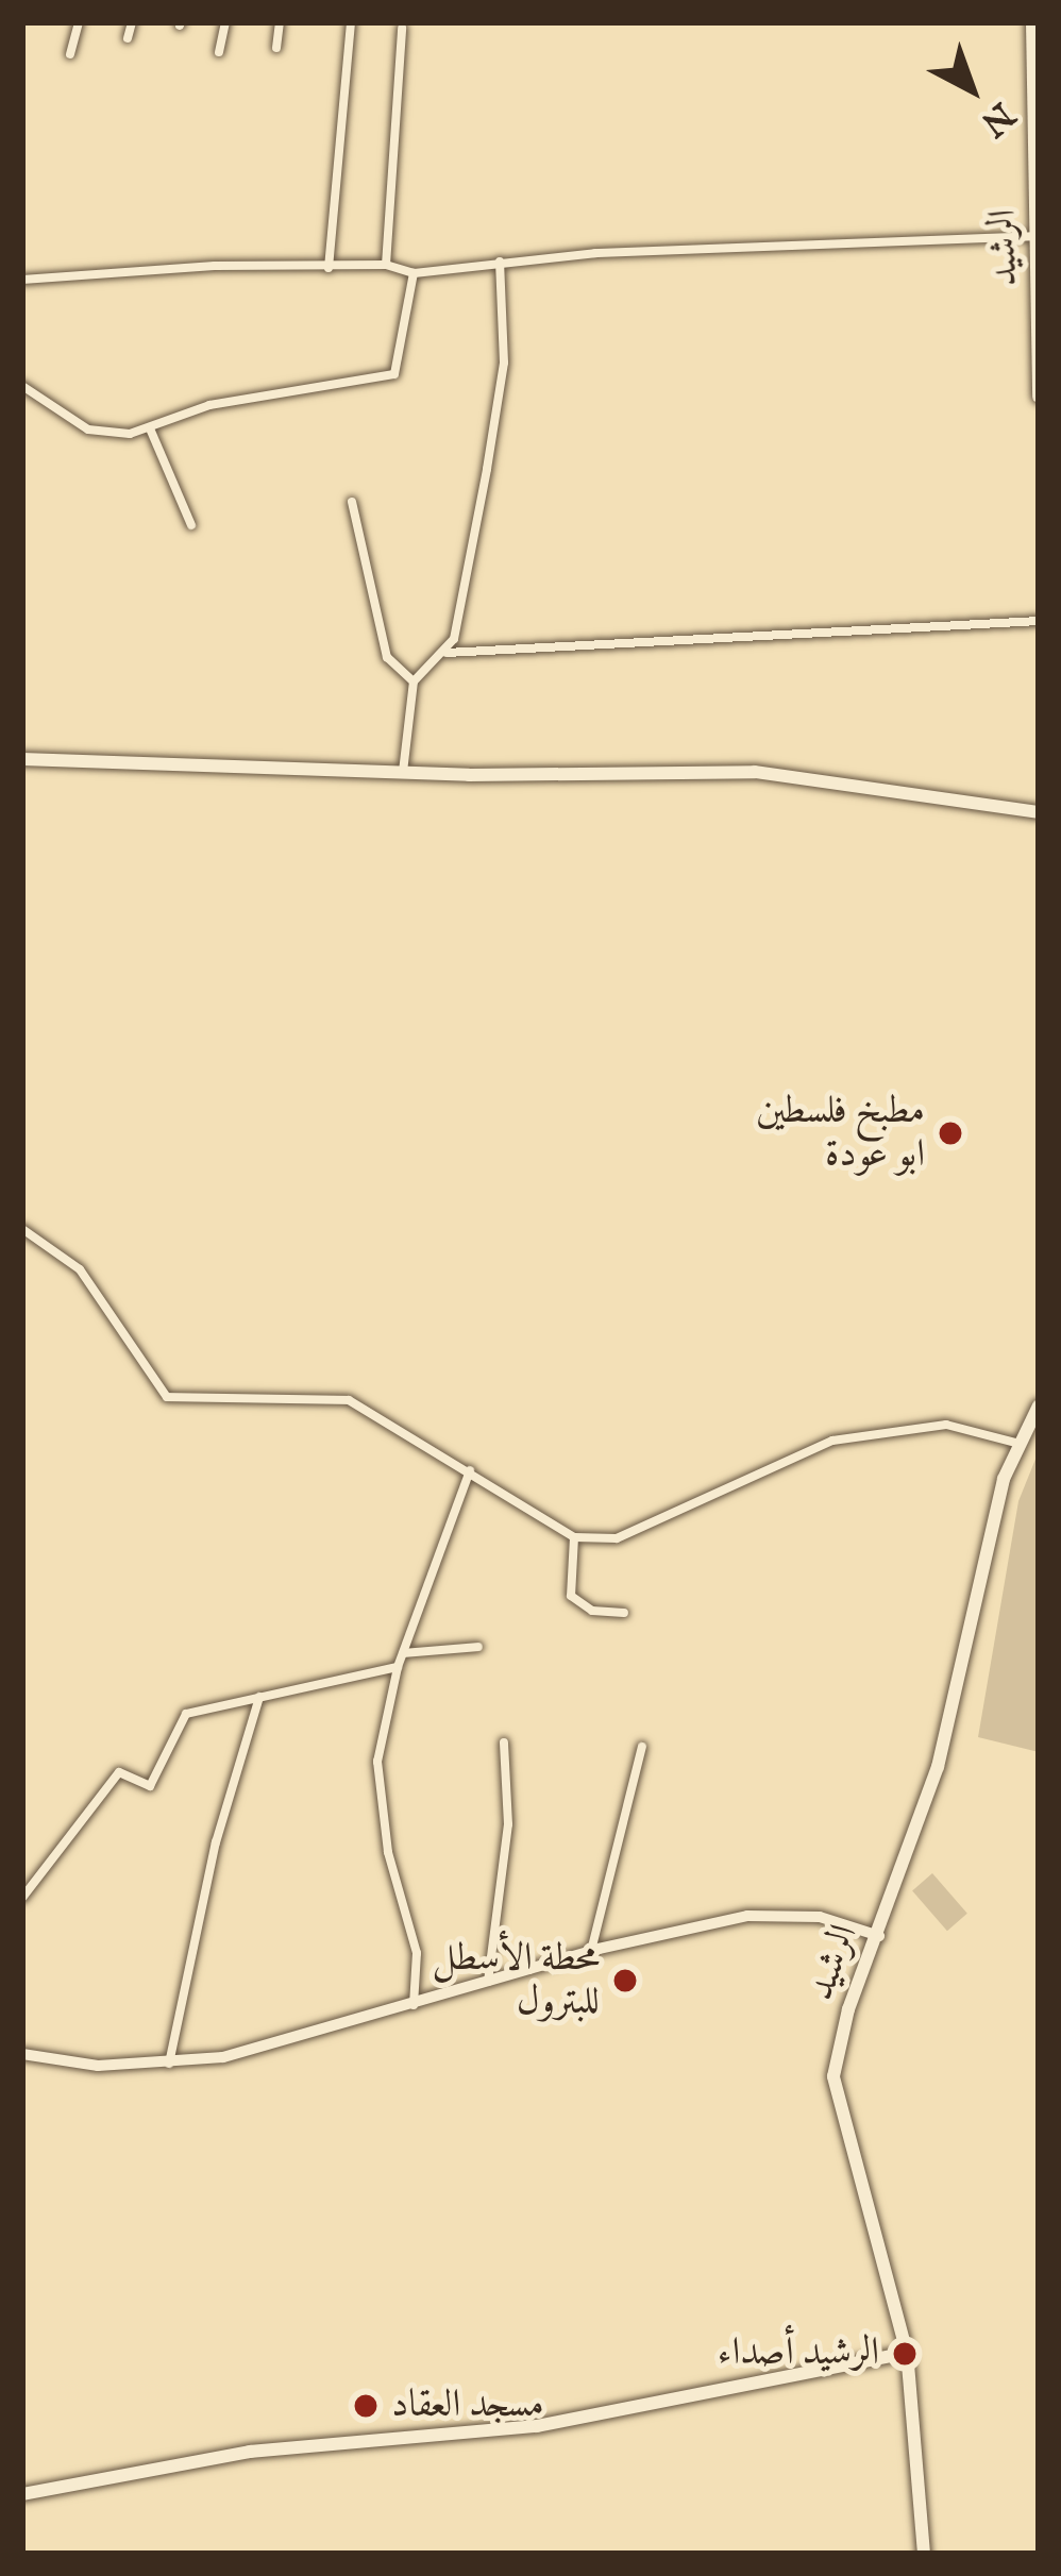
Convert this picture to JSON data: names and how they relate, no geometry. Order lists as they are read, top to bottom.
{
  "streets": {
    "main road": ["الرشيد"]
  },
  "places": [
    "مطبخ فلسطين ابو عودة",
    "محطة الأسطل للبترول",
    "الرشيد أصداء",
    "مسجد العقاد"
  ],
  "north": "bottom right"
}
